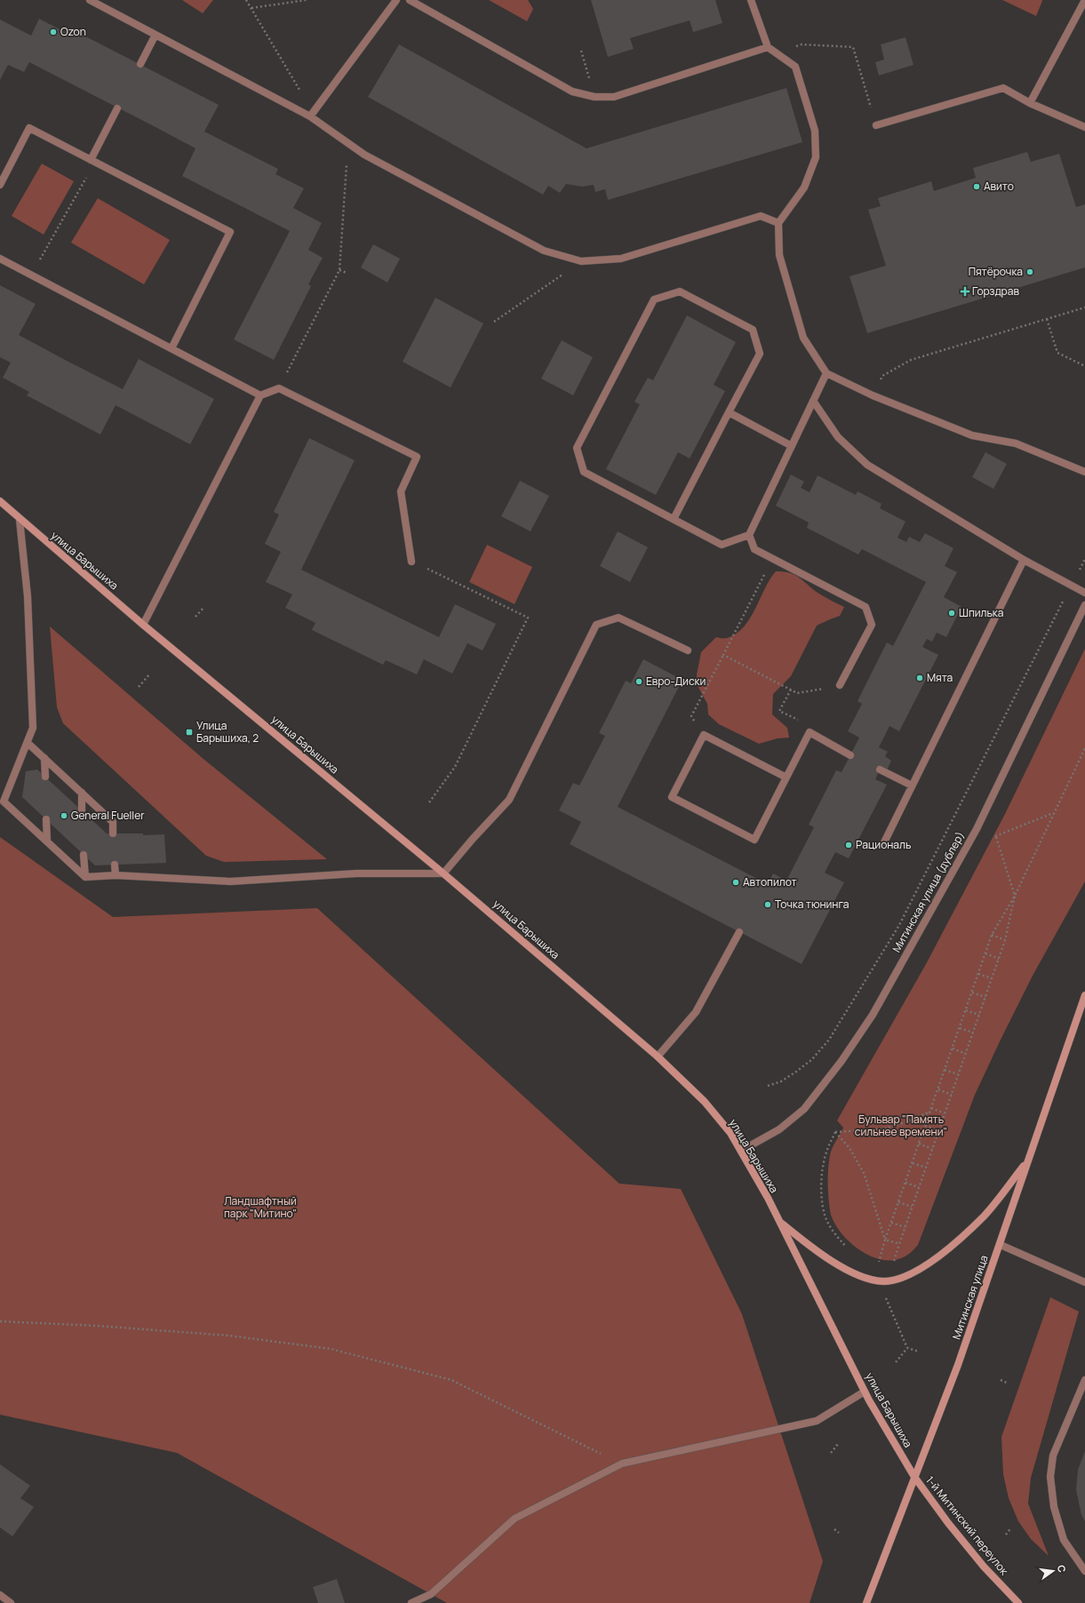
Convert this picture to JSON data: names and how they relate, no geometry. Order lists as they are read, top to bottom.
{
  "streets": {
    "main road": ["улица Барышиха", "Митинская улица", "1-й Митинский переулок"],
    "street": ["Митинская улица (дублер)"]
  },
  "crossings": [
    ["улица Барышиха", "Митинская улица (дублер)"],
    ["улица Барышиха", "Митинская улица"],
    ["улица Барышиха", "1-й Митинский переулок"],
    ["Митинская улица", "1-й Митинский переулок"]
  ],
  "parks": ["Бульвар \"Память сильнее времени\"", "Ландшафтный парк \"Митино\""],
  "places": {
    "other": [
      "Ozon",
      "Авито",
      "Пятёрочка",
      "Шпилька",
      "Мята",
      "Евро-Диски",
      "General Fueller",
      "Рациональ",
      "Автопилот",
      "Точка тюнинга"
    ],
    "health": ["Горздрав"],
    "transit": ["Улица Барышиха, 2"]
  },
  "north": "right"
}
